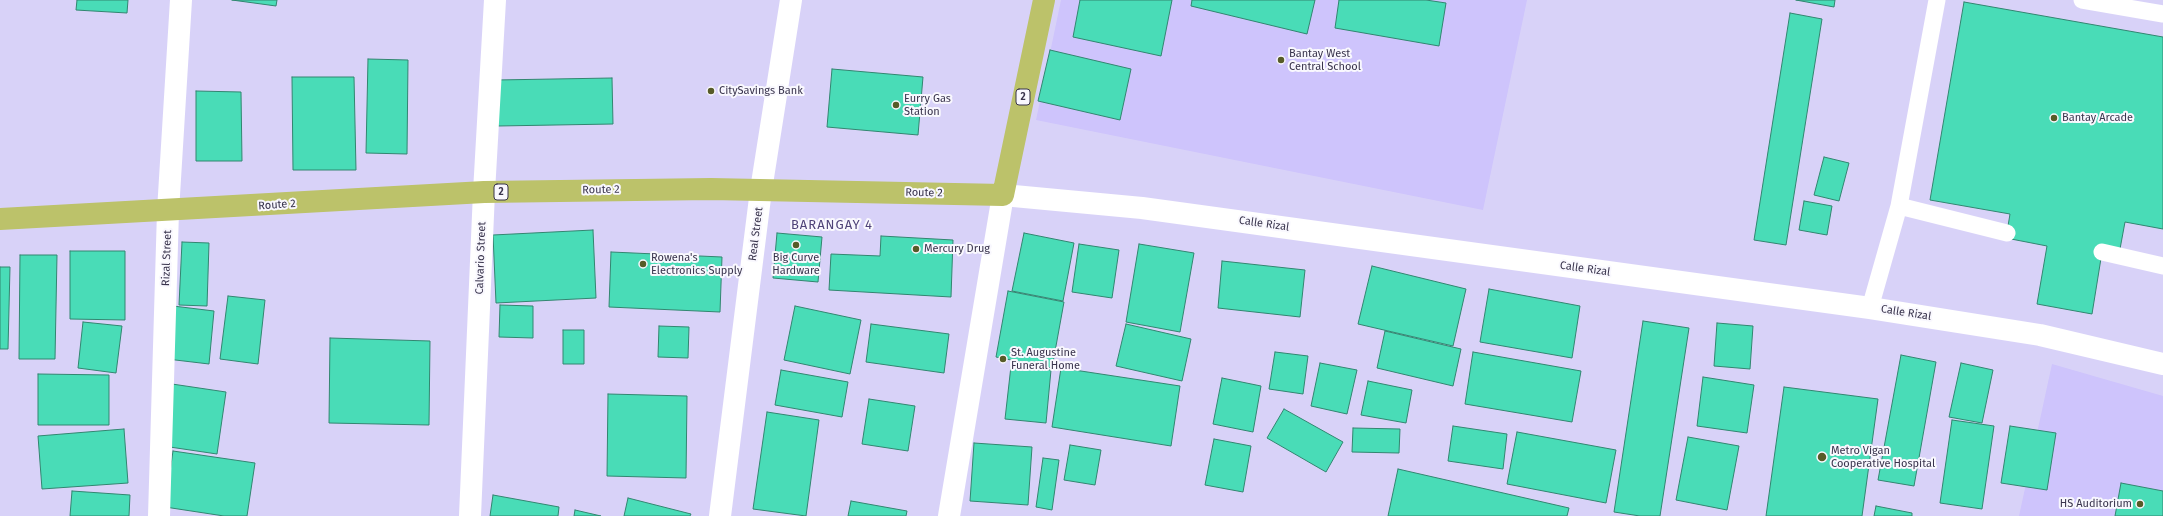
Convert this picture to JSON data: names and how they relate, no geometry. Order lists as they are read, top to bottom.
{
  "streets": {
    "highway": ["2", "Route 2"],
    "street": [
      "Calle Rizal",
      "Real Street",
      "Rizal Street",
      "Calvario Street"
    ]
  },
  "crossings": [
    ["2", "Route 2"],
    ["2", "Calle Rizal"],
    ["Route 2", "Calle Rizal"],
    ["Route 2", "Real Street"],
    ["Route 2", "Rizal Street"],
    ["Route 2", "Calvario Street"]
  ],
  "districts": ["BARANGAY 4"],
  "places": [
    "Bantay West Central School",
    "CitySavings Bank",
    "Eurry Gas Station",
    "Bantay Arcade",
    "Big Curve Hardware",
    "Mercury Drug",
    "Rowena's Electronics Supply",
    "St. Augustine Funeral Home",
    "Metro Vigan Cooperative Hospital",
    "HS Auditorium"
  ]
}
